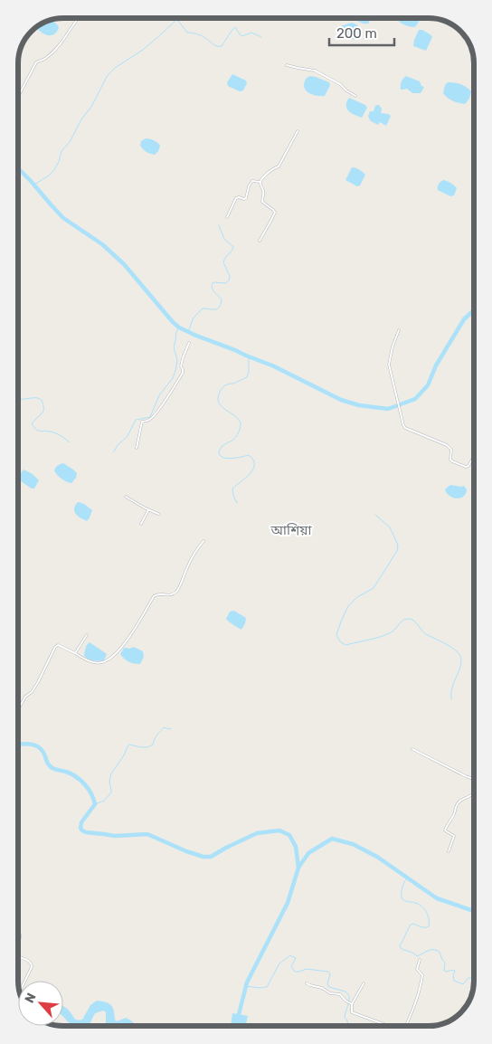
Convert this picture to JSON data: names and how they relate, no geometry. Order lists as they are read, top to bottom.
{
  "districts": ["আশিয়া"],
  "scale_bar": "200 m",
  "north": "top left"
}
